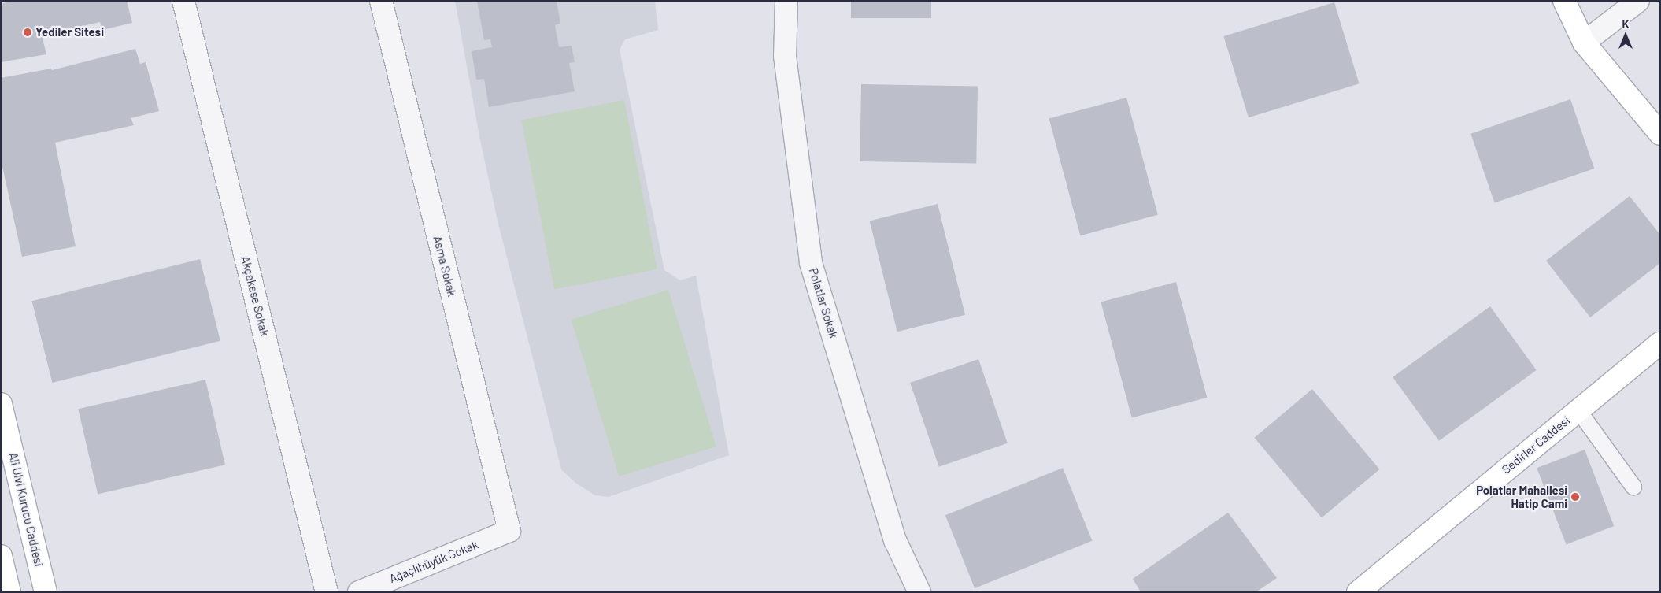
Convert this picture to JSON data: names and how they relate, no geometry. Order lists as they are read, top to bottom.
{
  "streets": {
    "street": [
      "Asma Sokak",
      "Akçakese Sokak",
      "Polatlar Sokak",
      "Sedirler Caddesi",
      "Ali Ulvi Kurucu Caddesi",
      "Ağaçlıhüyük Sokak"
    ]
  },
  "crossings": [
    ["Asma Sokak", "Ağaçlıhüyük Sokak"]
  ],
  "places": ["Yediler Sitesi", "Polatlar Mahallesi Hatip Cami"],
  "north": "top"
}
